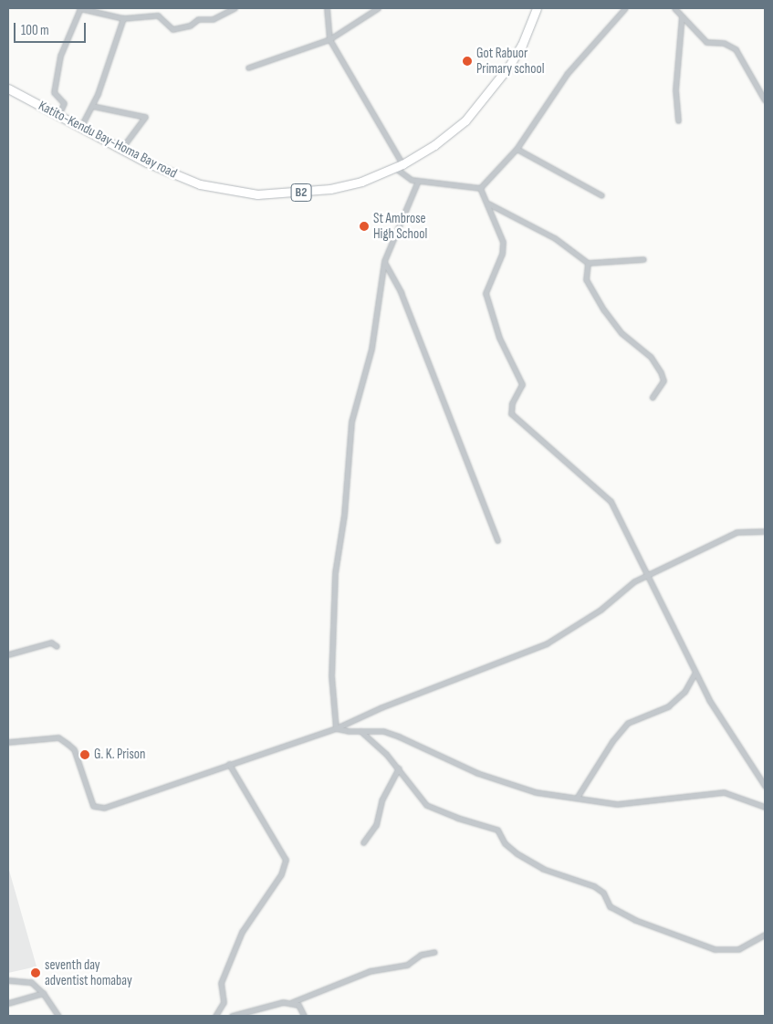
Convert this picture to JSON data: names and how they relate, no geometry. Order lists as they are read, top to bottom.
{
  "streets": {
    "highway": ["Katito-Kendu Bay-Homa Bay road", "B2"]
  },
  "places": [
    "Got Rabuor Primary school",
    "St Ambrose High School",
    "G. K. Prison",
    "seventh day adventist homabay"
  ],
  "scale_bar": "100 m"
}
